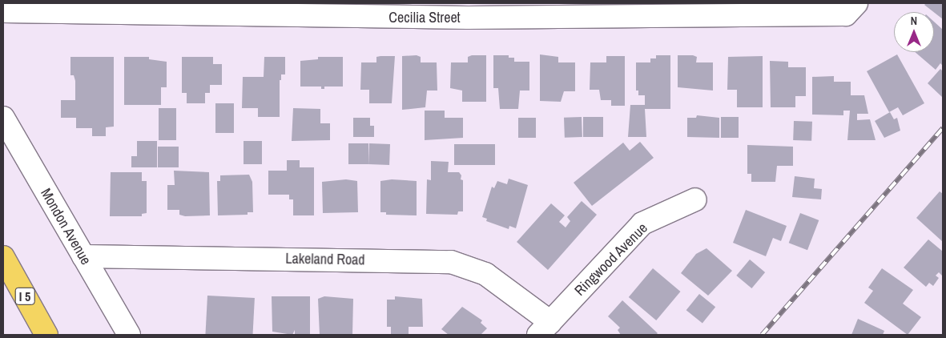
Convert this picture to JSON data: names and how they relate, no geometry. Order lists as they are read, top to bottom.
{
  "streets": {
    "highway": ["I 5"],
    "street": [
      "Cecilia Street",
      "Mondon Avenue",
      "Lakeland Road",
      "Ringwood Avenue"
    ]
  },
  "crossings": [
    ["Mondon Avenue", "Lakeland Road"],
    ["Lakeland Road", "Ringwood Avenue"]
  ],
  "north": "top"
}
